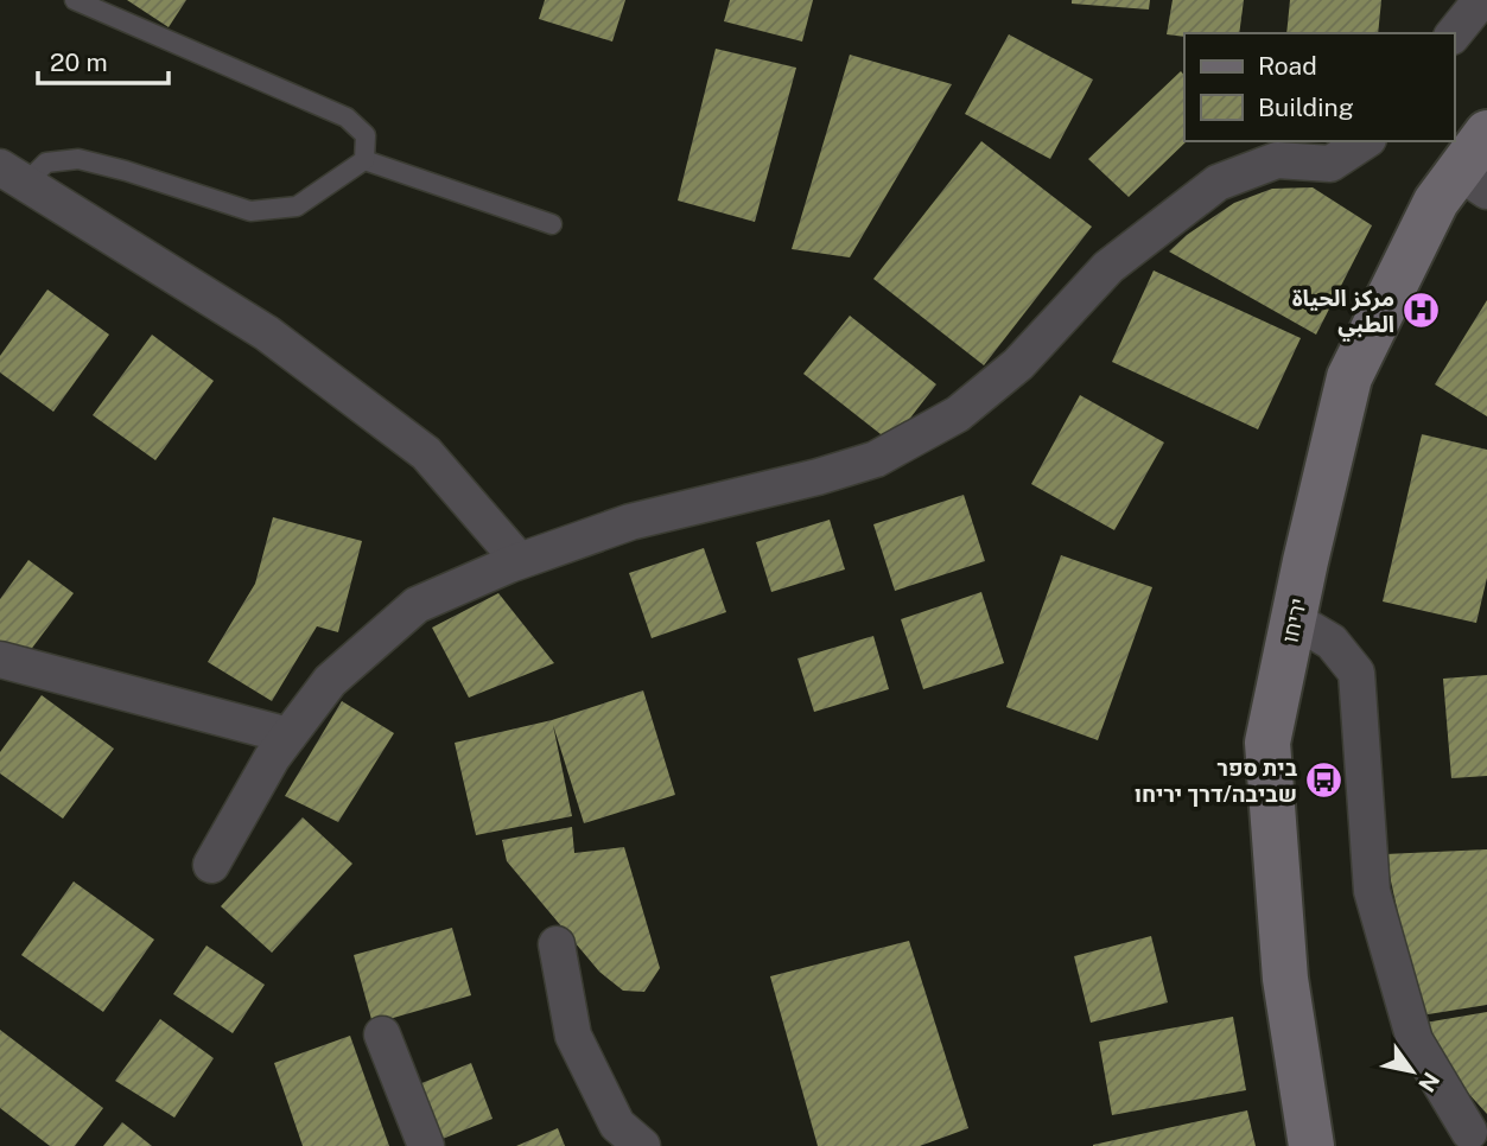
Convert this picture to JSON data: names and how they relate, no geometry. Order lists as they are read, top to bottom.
{
  "streets": {
    "main road": ["יריחו"]
  },
  "places": {
    "hospital": ["مركز الحياة الطبي"],
    "bus stop": ["בית ספר שביבה/דרך יריחו"]
  },
  "legend": ["Road", "Building"],
  "scale_bar": "20 m",
  "north": "bottom right"
}
